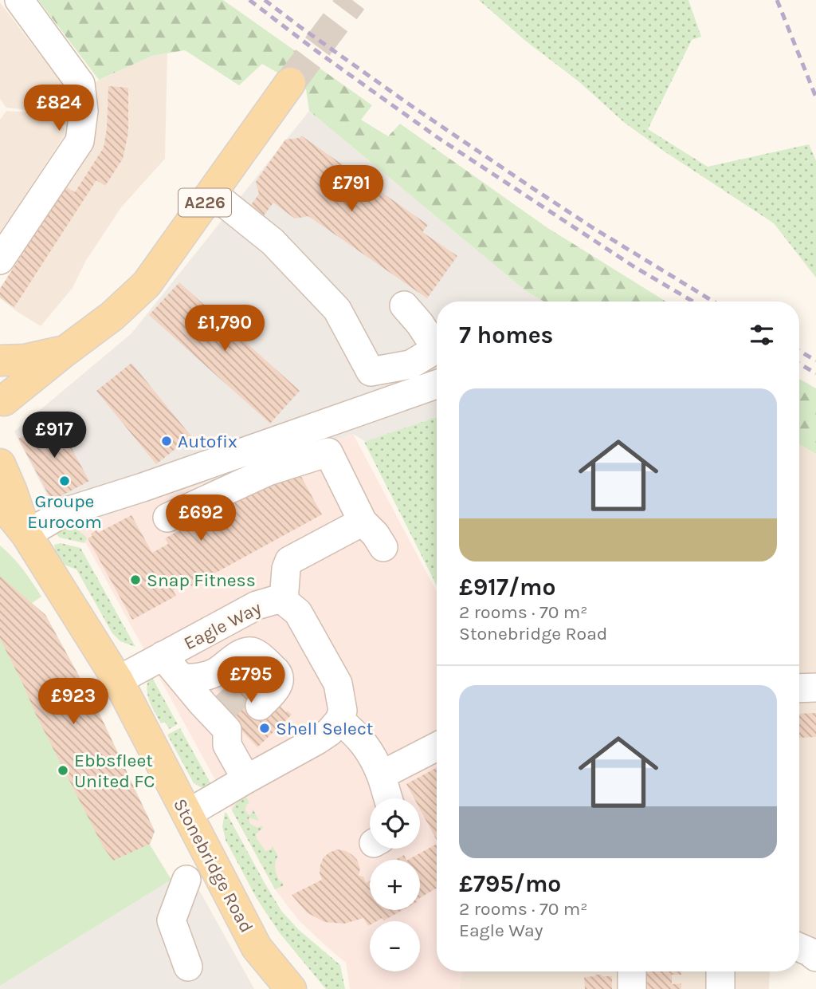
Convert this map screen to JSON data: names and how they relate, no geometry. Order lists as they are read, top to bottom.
{
  "streets": {
    "main road": ["A226", "Stonebridge Road"],
    "street": ["Eagle Way"]
  },
  "crossings": [
    ["Eagle Way", "Stonebridge Road"]
  ],
  "places": [
    "Autofix",
    "Groupe Eurocom",
    "Snap Fitness",
    "Shell Select",
    "Ebbsfleet United FC"
  ],
  "page": {
    "price": [
      "£824",
      "£791",
      "£1,790",
      "£917",
      "£692",
      "£795",
      "£923"
    ],
    "heading": "7 homes",
    "list": [
      {
        "name": "£917/mo",
        "note": "2 rooms · 70 m² · Stonebridge Road"
      },
      {
        "name": "£795/mo",
        "note": "2 rooms · 70 m² · Eagle Way"
      }
    ],
    "map_buttons": ["+", "−"]
  }
}
